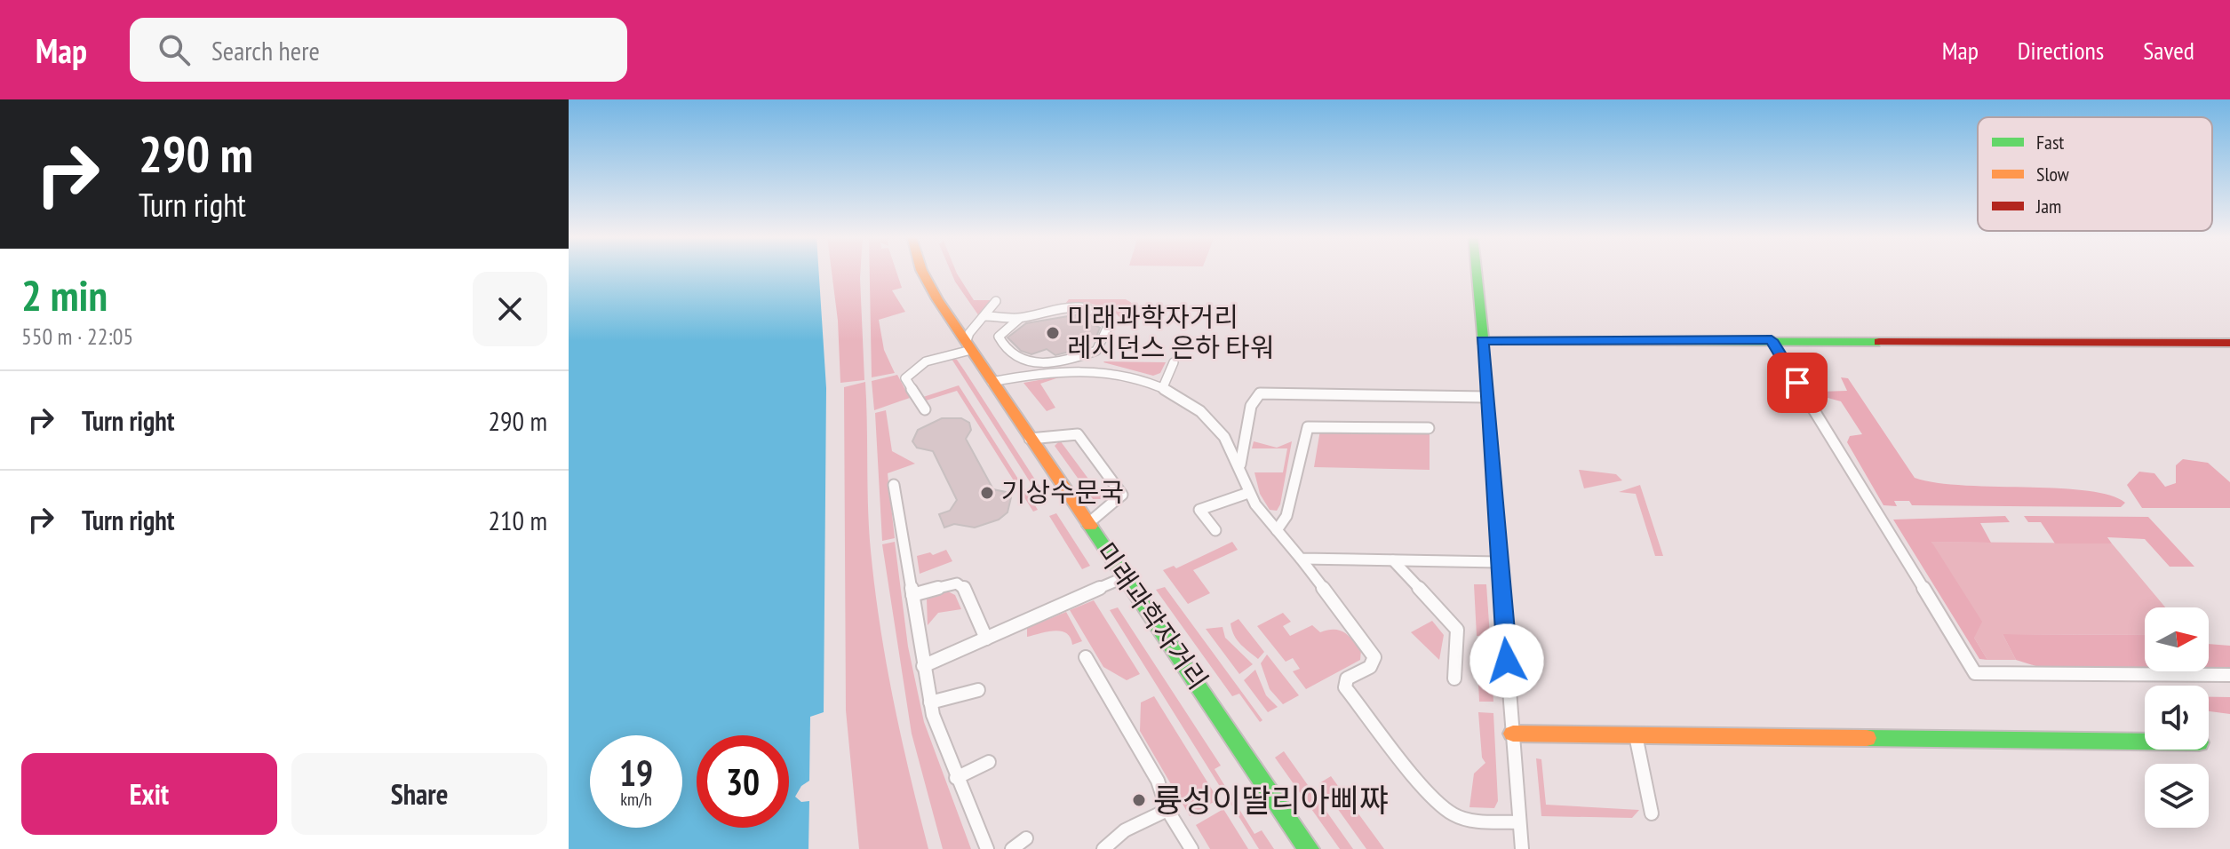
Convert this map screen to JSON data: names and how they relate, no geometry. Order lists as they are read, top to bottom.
{
  "streets": {
    "street": ["미래과학자거리"]
  },
  "places": ["미래과학자거리 레지던스 은하 타워", "기상수문국", "륭성이딸리아삐쨔"],
  "legend": ["Fast", "Slow", "Jam"],
  "north": "right",
  "page": {
    "header": "Map",
    "search": "Search here",
    "nav": ["Map", "Directions", "Saved"],
    "turn": ["290 m", "Turn right"],
    "heading": ["2 min", "550 m · 22:05"],
    "list": [
      {
        "name": "Turn right",
        "value": "290 m"
      },
      {
        "name": "Turn right",
        "value": "210 m"
      }
    ],
    "speed": "19 km/h",
    "limit": "30",
    "buttons": ["Exit", "Share"]
  }
}
